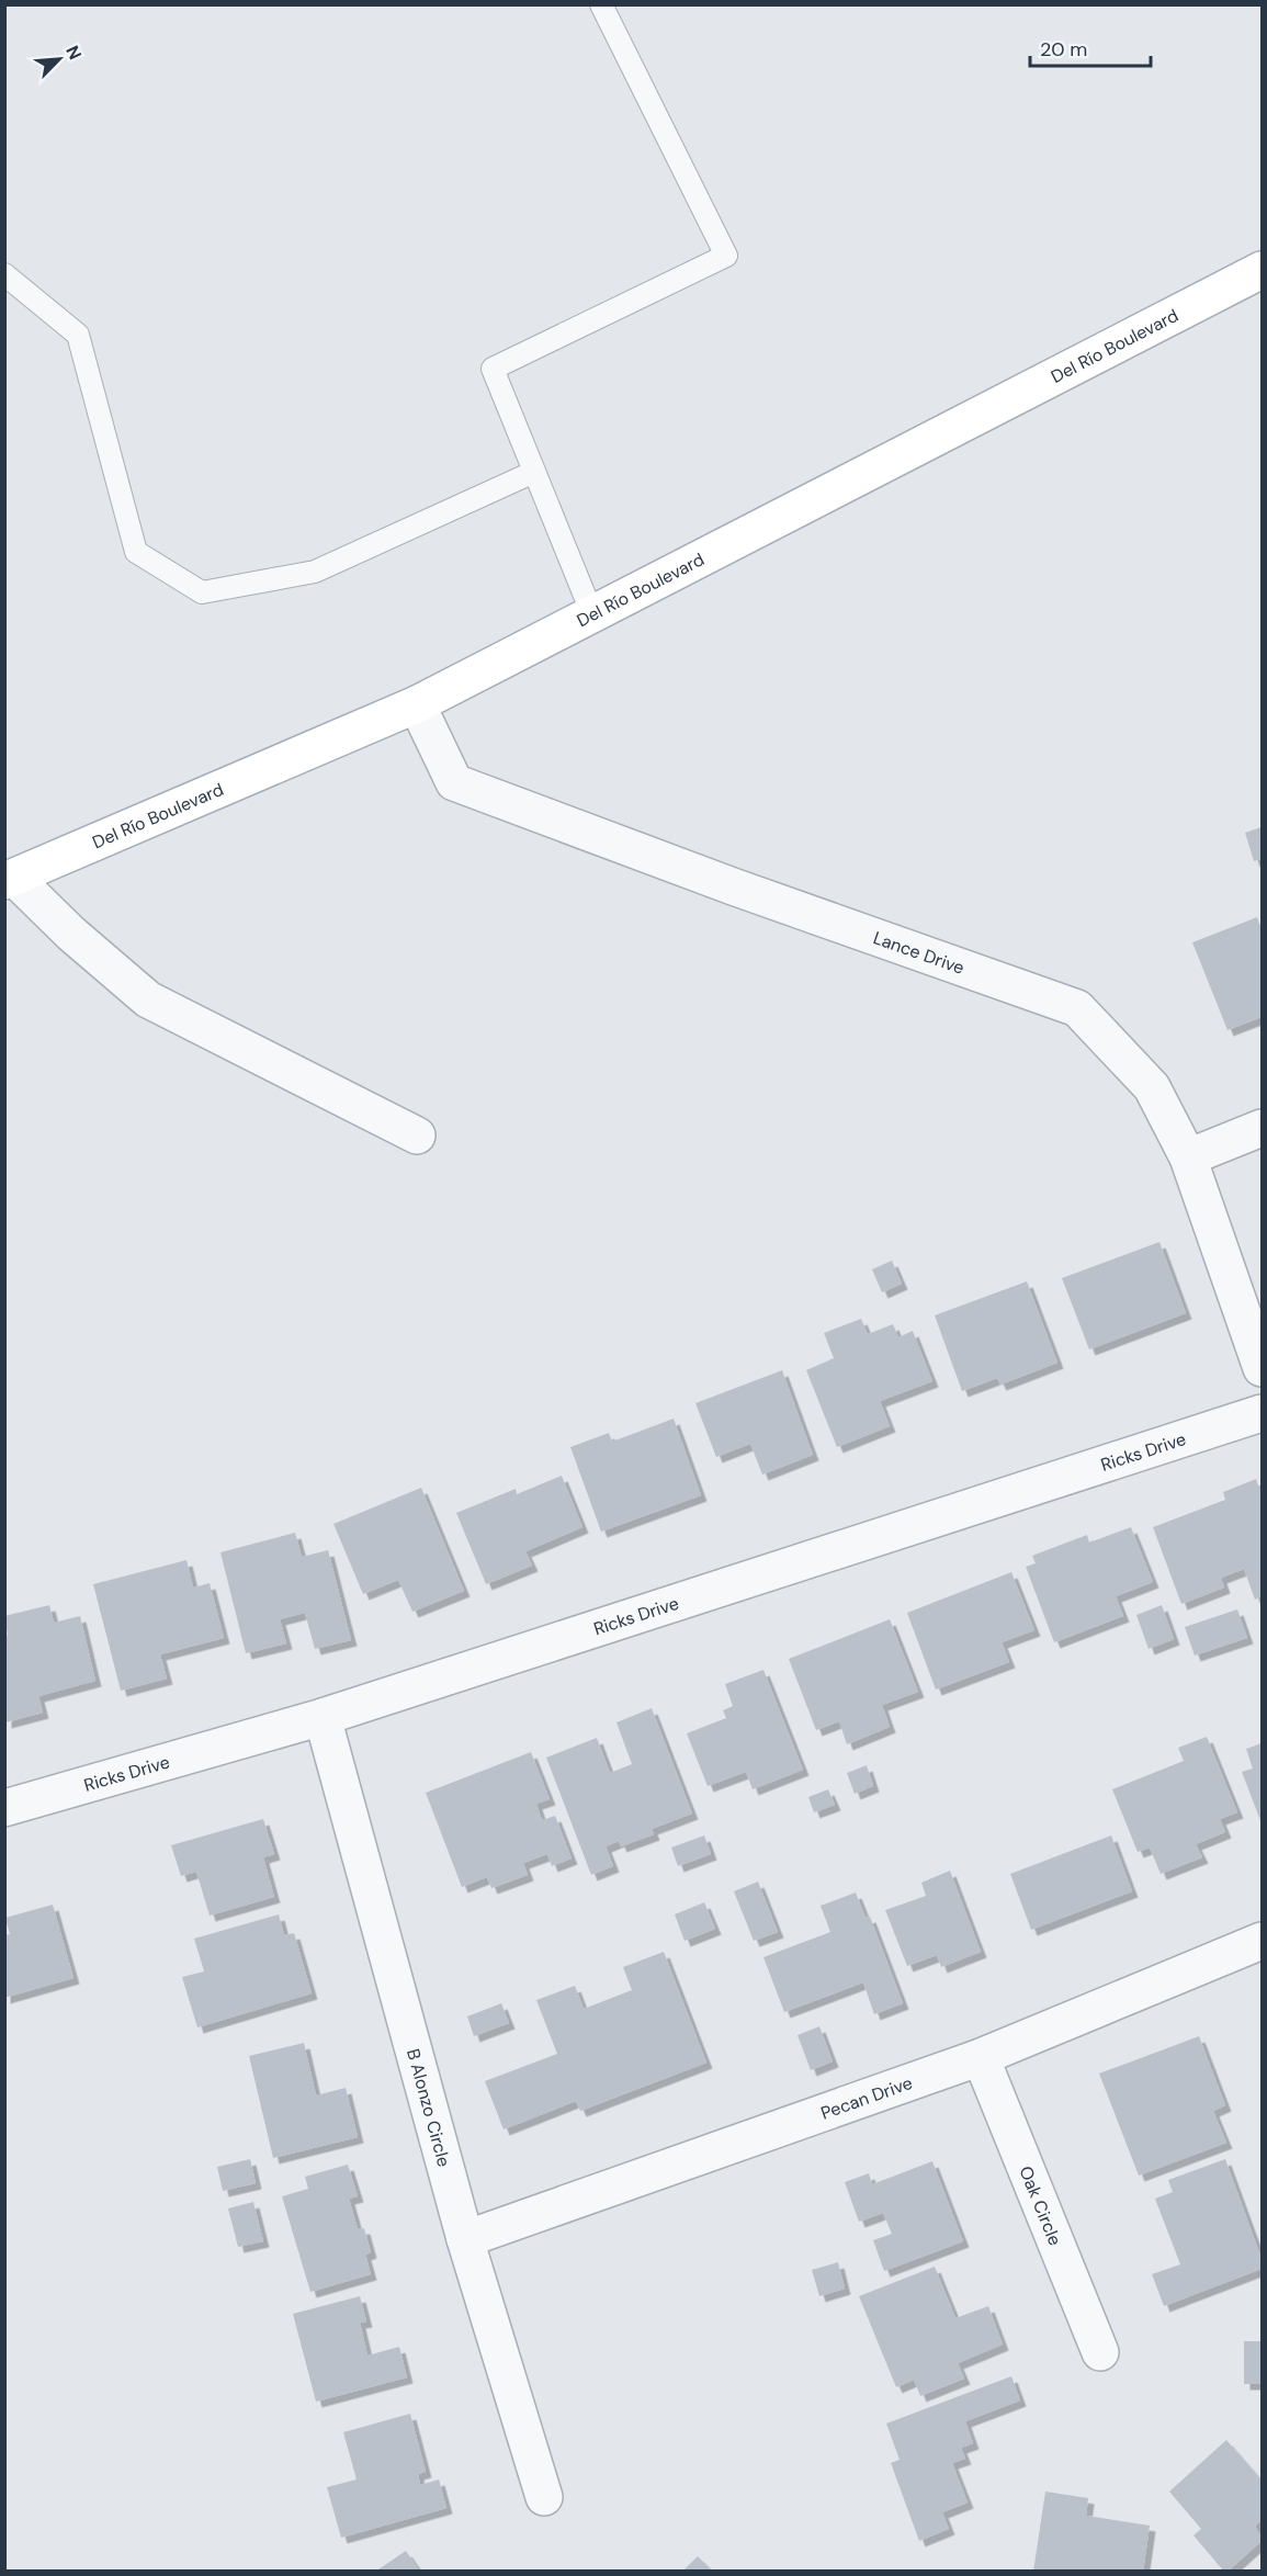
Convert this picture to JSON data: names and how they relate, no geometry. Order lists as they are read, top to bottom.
{
  "streets": {
    "main road": ["Del Río Boulevard"],
    "street": [
      "Lance Drive",
      "Ricks Drive",
      "Pecan Drive",
      "B Alonzo Circle",
      "Oak Circle"
    ]
  },
  "crossings": [
    ["Del Río Boulevard", "Lance Drive"],
    ["Ricks Drive", "B Alonzo Circle"],
    ["Pecan Drive", "B Alonzo Circle"],
    ["Pecan Drive", "Oak Circle"]
  ],
  "scale_bar": "20 m",
  "north": "top right"
}
